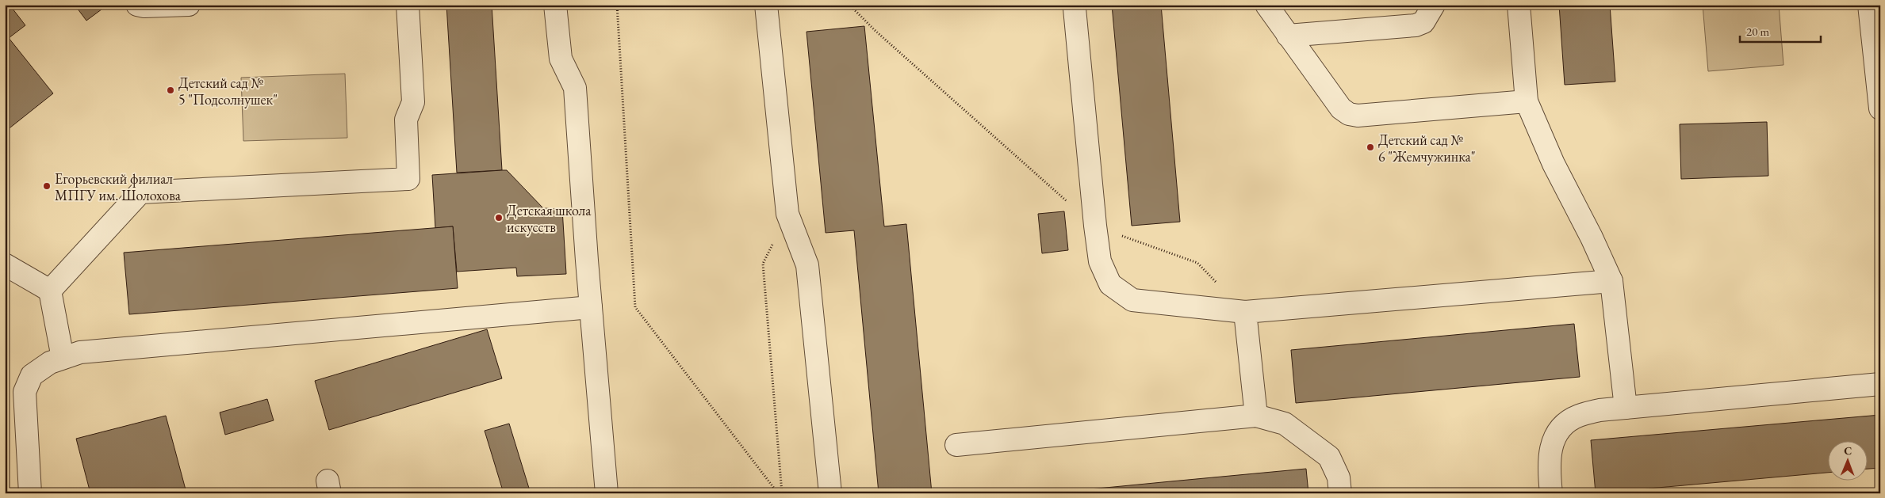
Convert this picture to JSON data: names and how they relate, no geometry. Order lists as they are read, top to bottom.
{
  "places": [
    "Детский сад № 5 \"Подсолнушек\"",
    "Детский сад № 6 \"Жемчужинка\"",
    "Егорьевский филиал МПГУ им. Шолохова",
    "Детская школа искусств"
  ],
  "scale_bar": "20 m",
  "north": "top"
}
